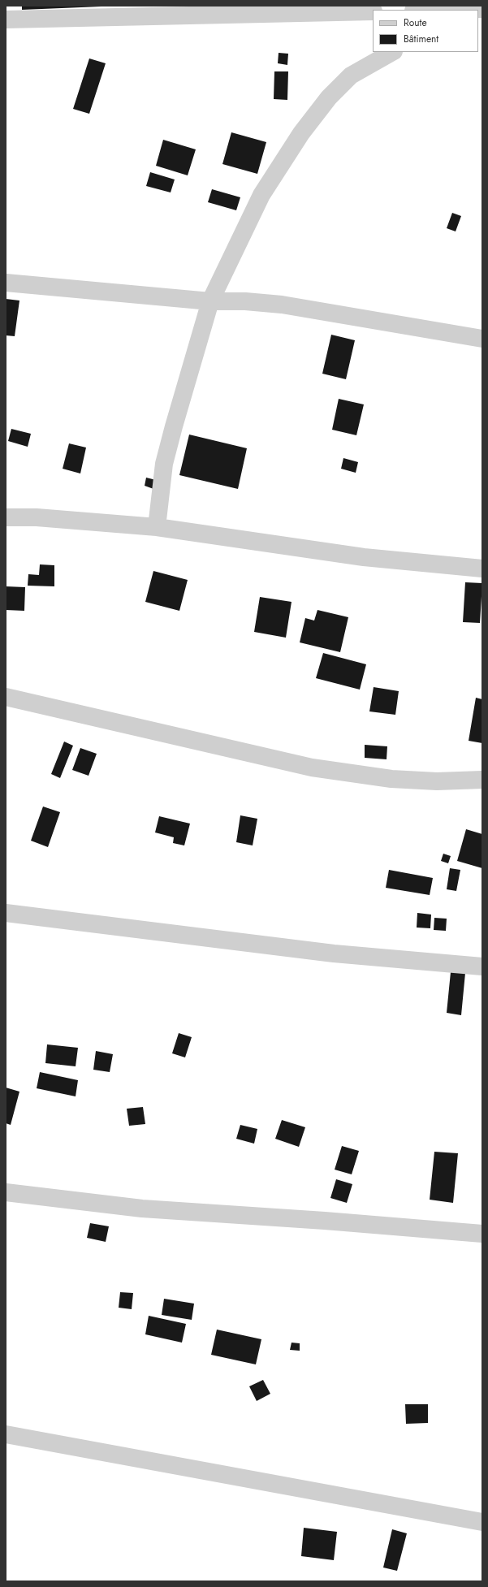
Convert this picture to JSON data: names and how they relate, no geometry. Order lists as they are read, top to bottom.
{
  "legend": ["Route", "Bâtiment"]
}
